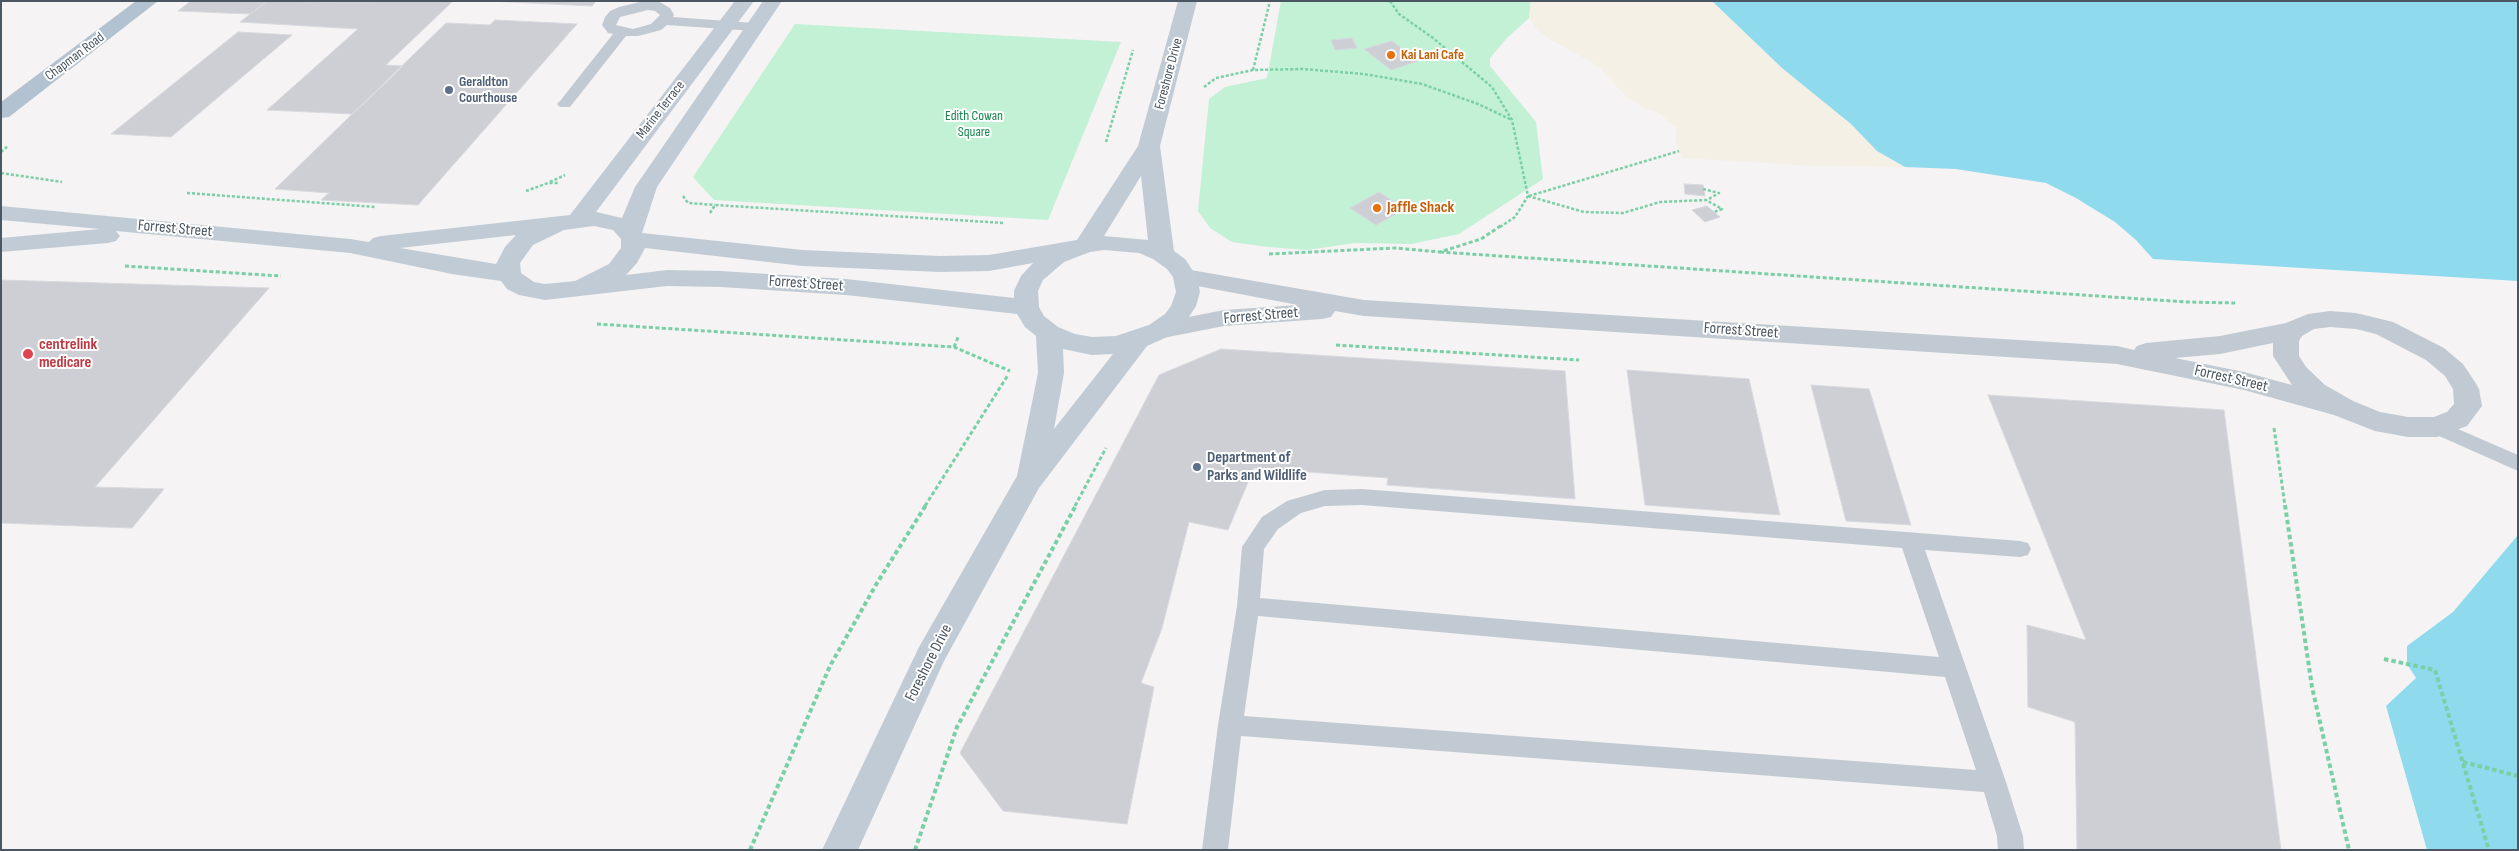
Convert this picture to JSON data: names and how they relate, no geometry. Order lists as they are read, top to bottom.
{
  "streets": {
    "main road": ["Chapman Road"],
    "street": ["Foreshore Drive", "Marine Terrace", "Forrest Street"]
  },
  "crossings": [
    ["Foreshore Drive", "Forrest Street"],
    ["Marine Terrace", "Forrest Street"]
  ],
  "parks": ["Edith Cowan Square"],
  "places": [
    "Kai Lani Cafe",
    "Geraldton Courthouse",
    "Jaffle Shack",
    "centrelink medicare",
    "Department of Parks and Wildlife"
  ]
}
